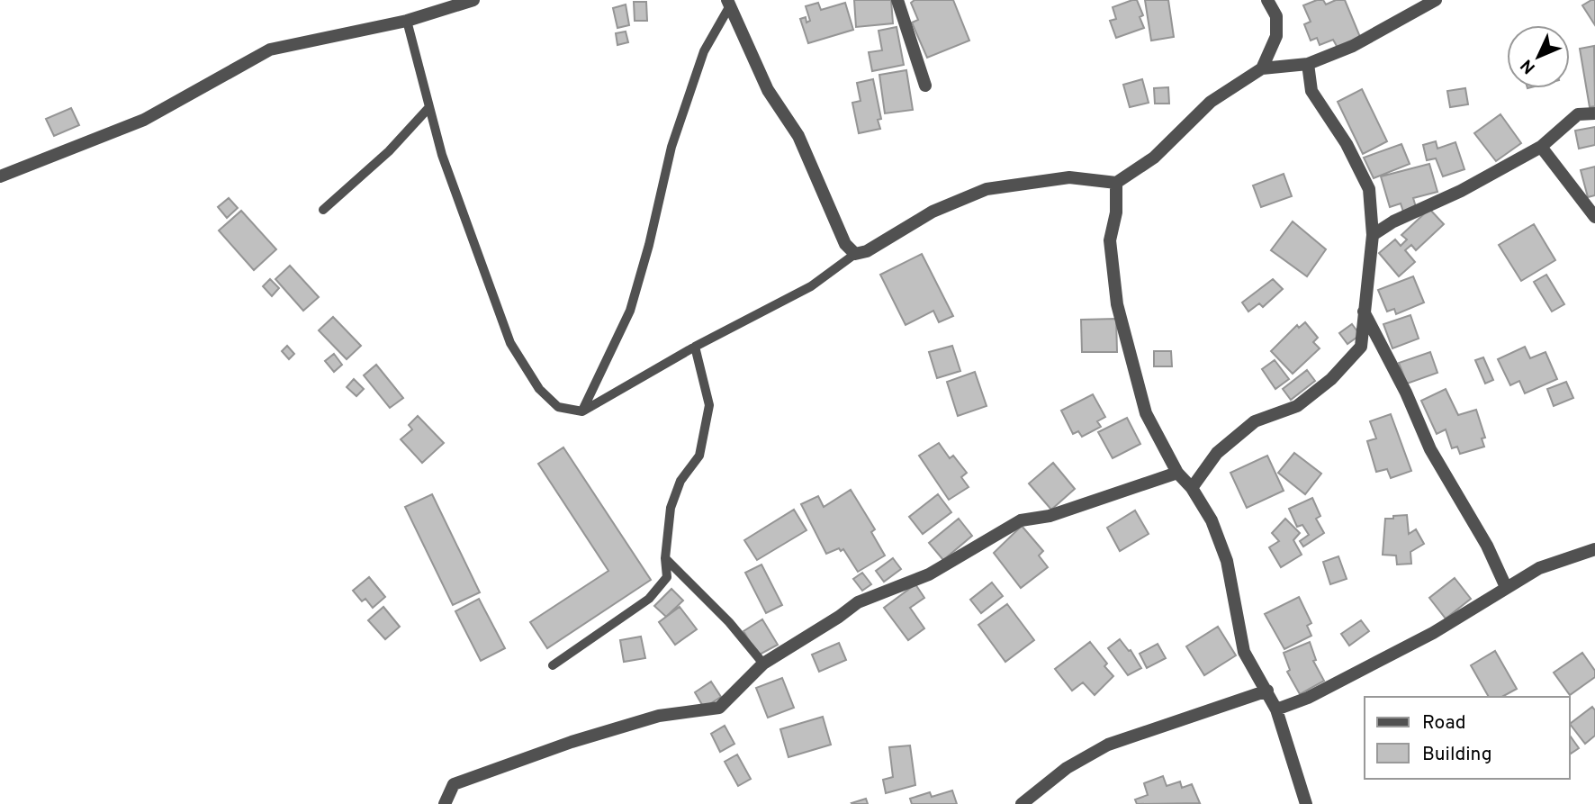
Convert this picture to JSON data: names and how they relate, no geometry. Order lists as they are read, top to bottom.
{
  "legend": ["Road", "Building"],
  "north": "bottom left"
}
